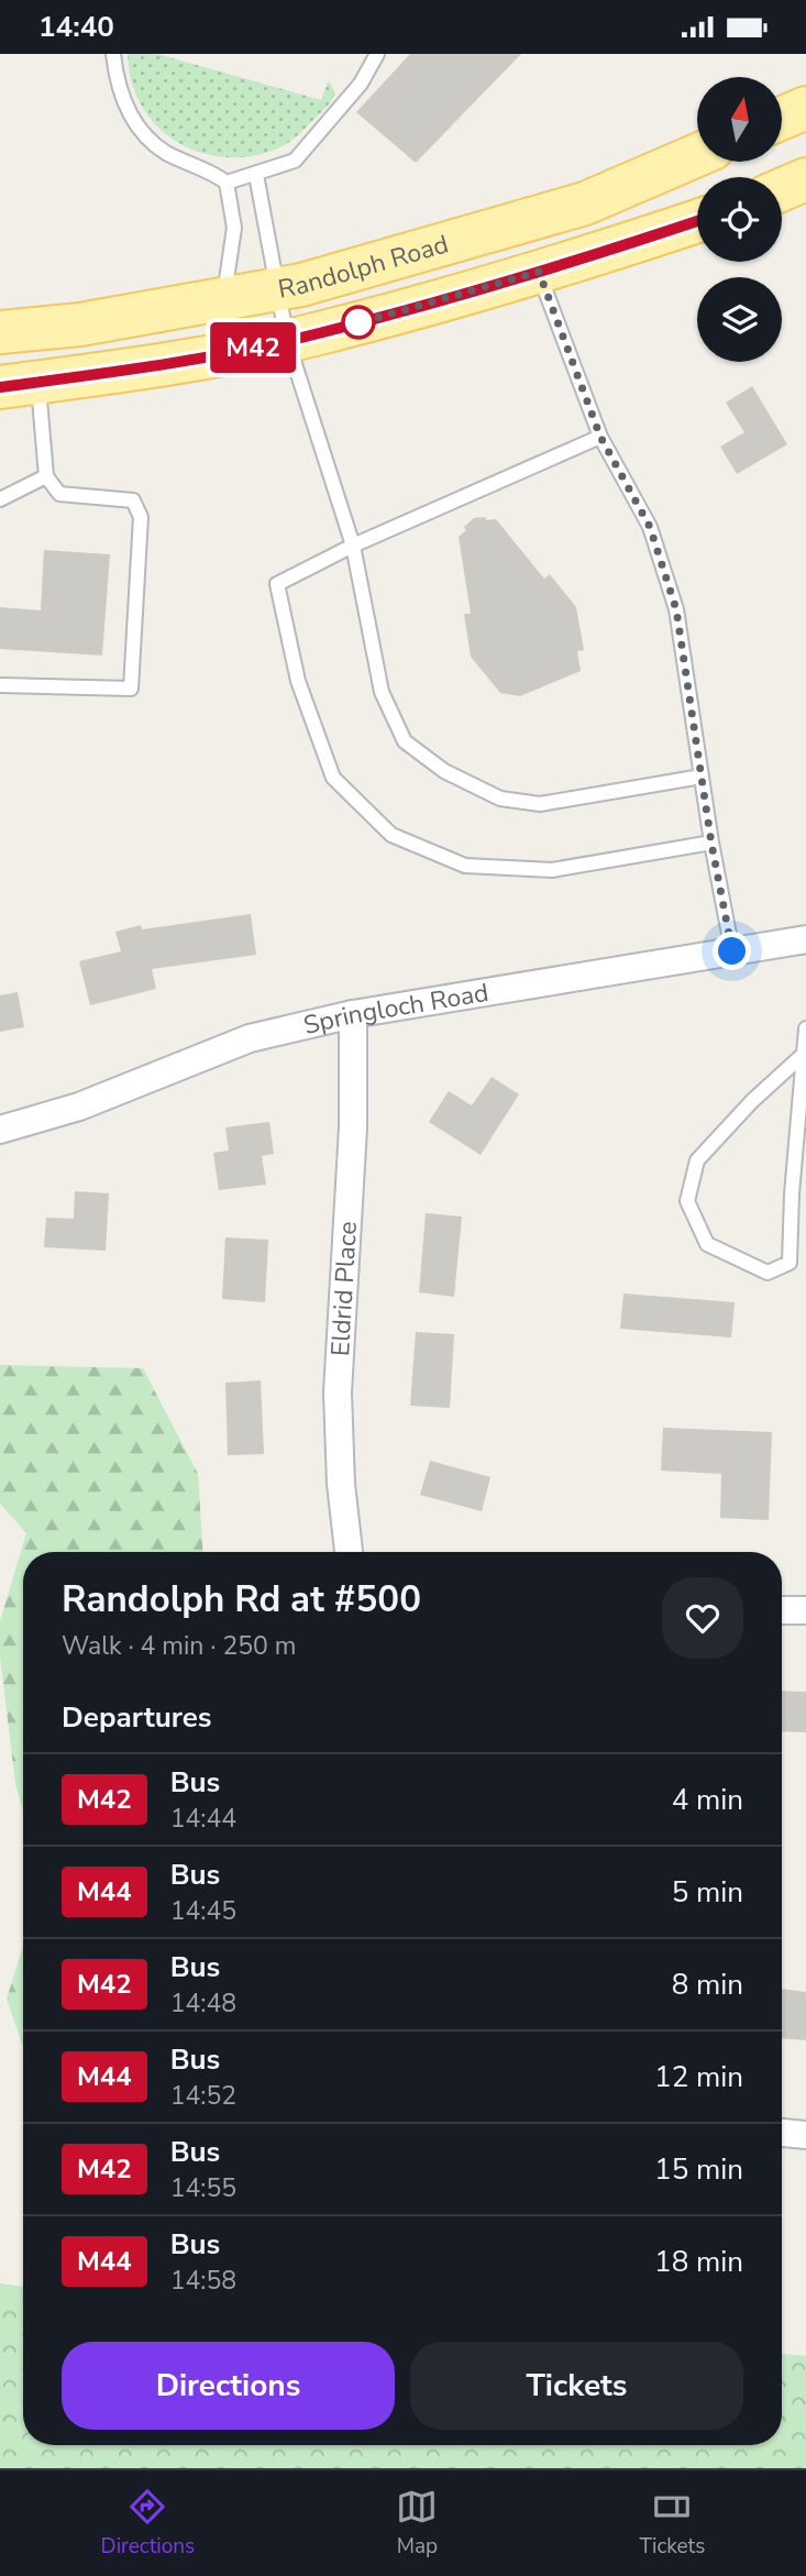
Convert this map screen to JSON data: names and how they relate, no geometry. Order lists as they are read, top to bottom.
{
  "streets": {
    "main road": ["Randolph Road"],
    "street": ["Springloch Road", "Eldrid Place"]
  },
  "crossings": [
    ["Springloch Road", "Eldrid Place"]
  ],
  "lines": ["bus line M42"],
  "north": "top",
  "page": {
    "status": "14:40",
    "on_map": "M42",
    "heading": [
      ["Randolph Rd at #500", "Walk · 4 min · 250 m"],
      "Departures"
    ],
    "list": [
      {
        "mark": "M42",
        "name": "Bus",
        "note": "14:44",
        "value": "4 min"
      },
      {
        "mark": "M44",
        "name": "Bus",
        "note": "14:45",
        "value": "5 min"
      },
      {
        "mark": "M42",
        "name": "Bus",
        "note": "14:48",
        "value": "8 min"
      },
      {
        "mark": "M44",
        "name": "Bus",
        "note": "14:52",
        "value": "12 min"
      },
      {
        "mark": "M42",
        "name": "Bus",
        "note": "14:55",
        "value": "15 min"
      },
      {
        "mark": "M44",
        "name": "Bus",
        "note": "14:58",
        "value": "18 min"
      }
    ],
    "buttons": ["Directions", "Tickets"],
    "tabs": ["Directions", "Map", "Tickets"]
  }
}
